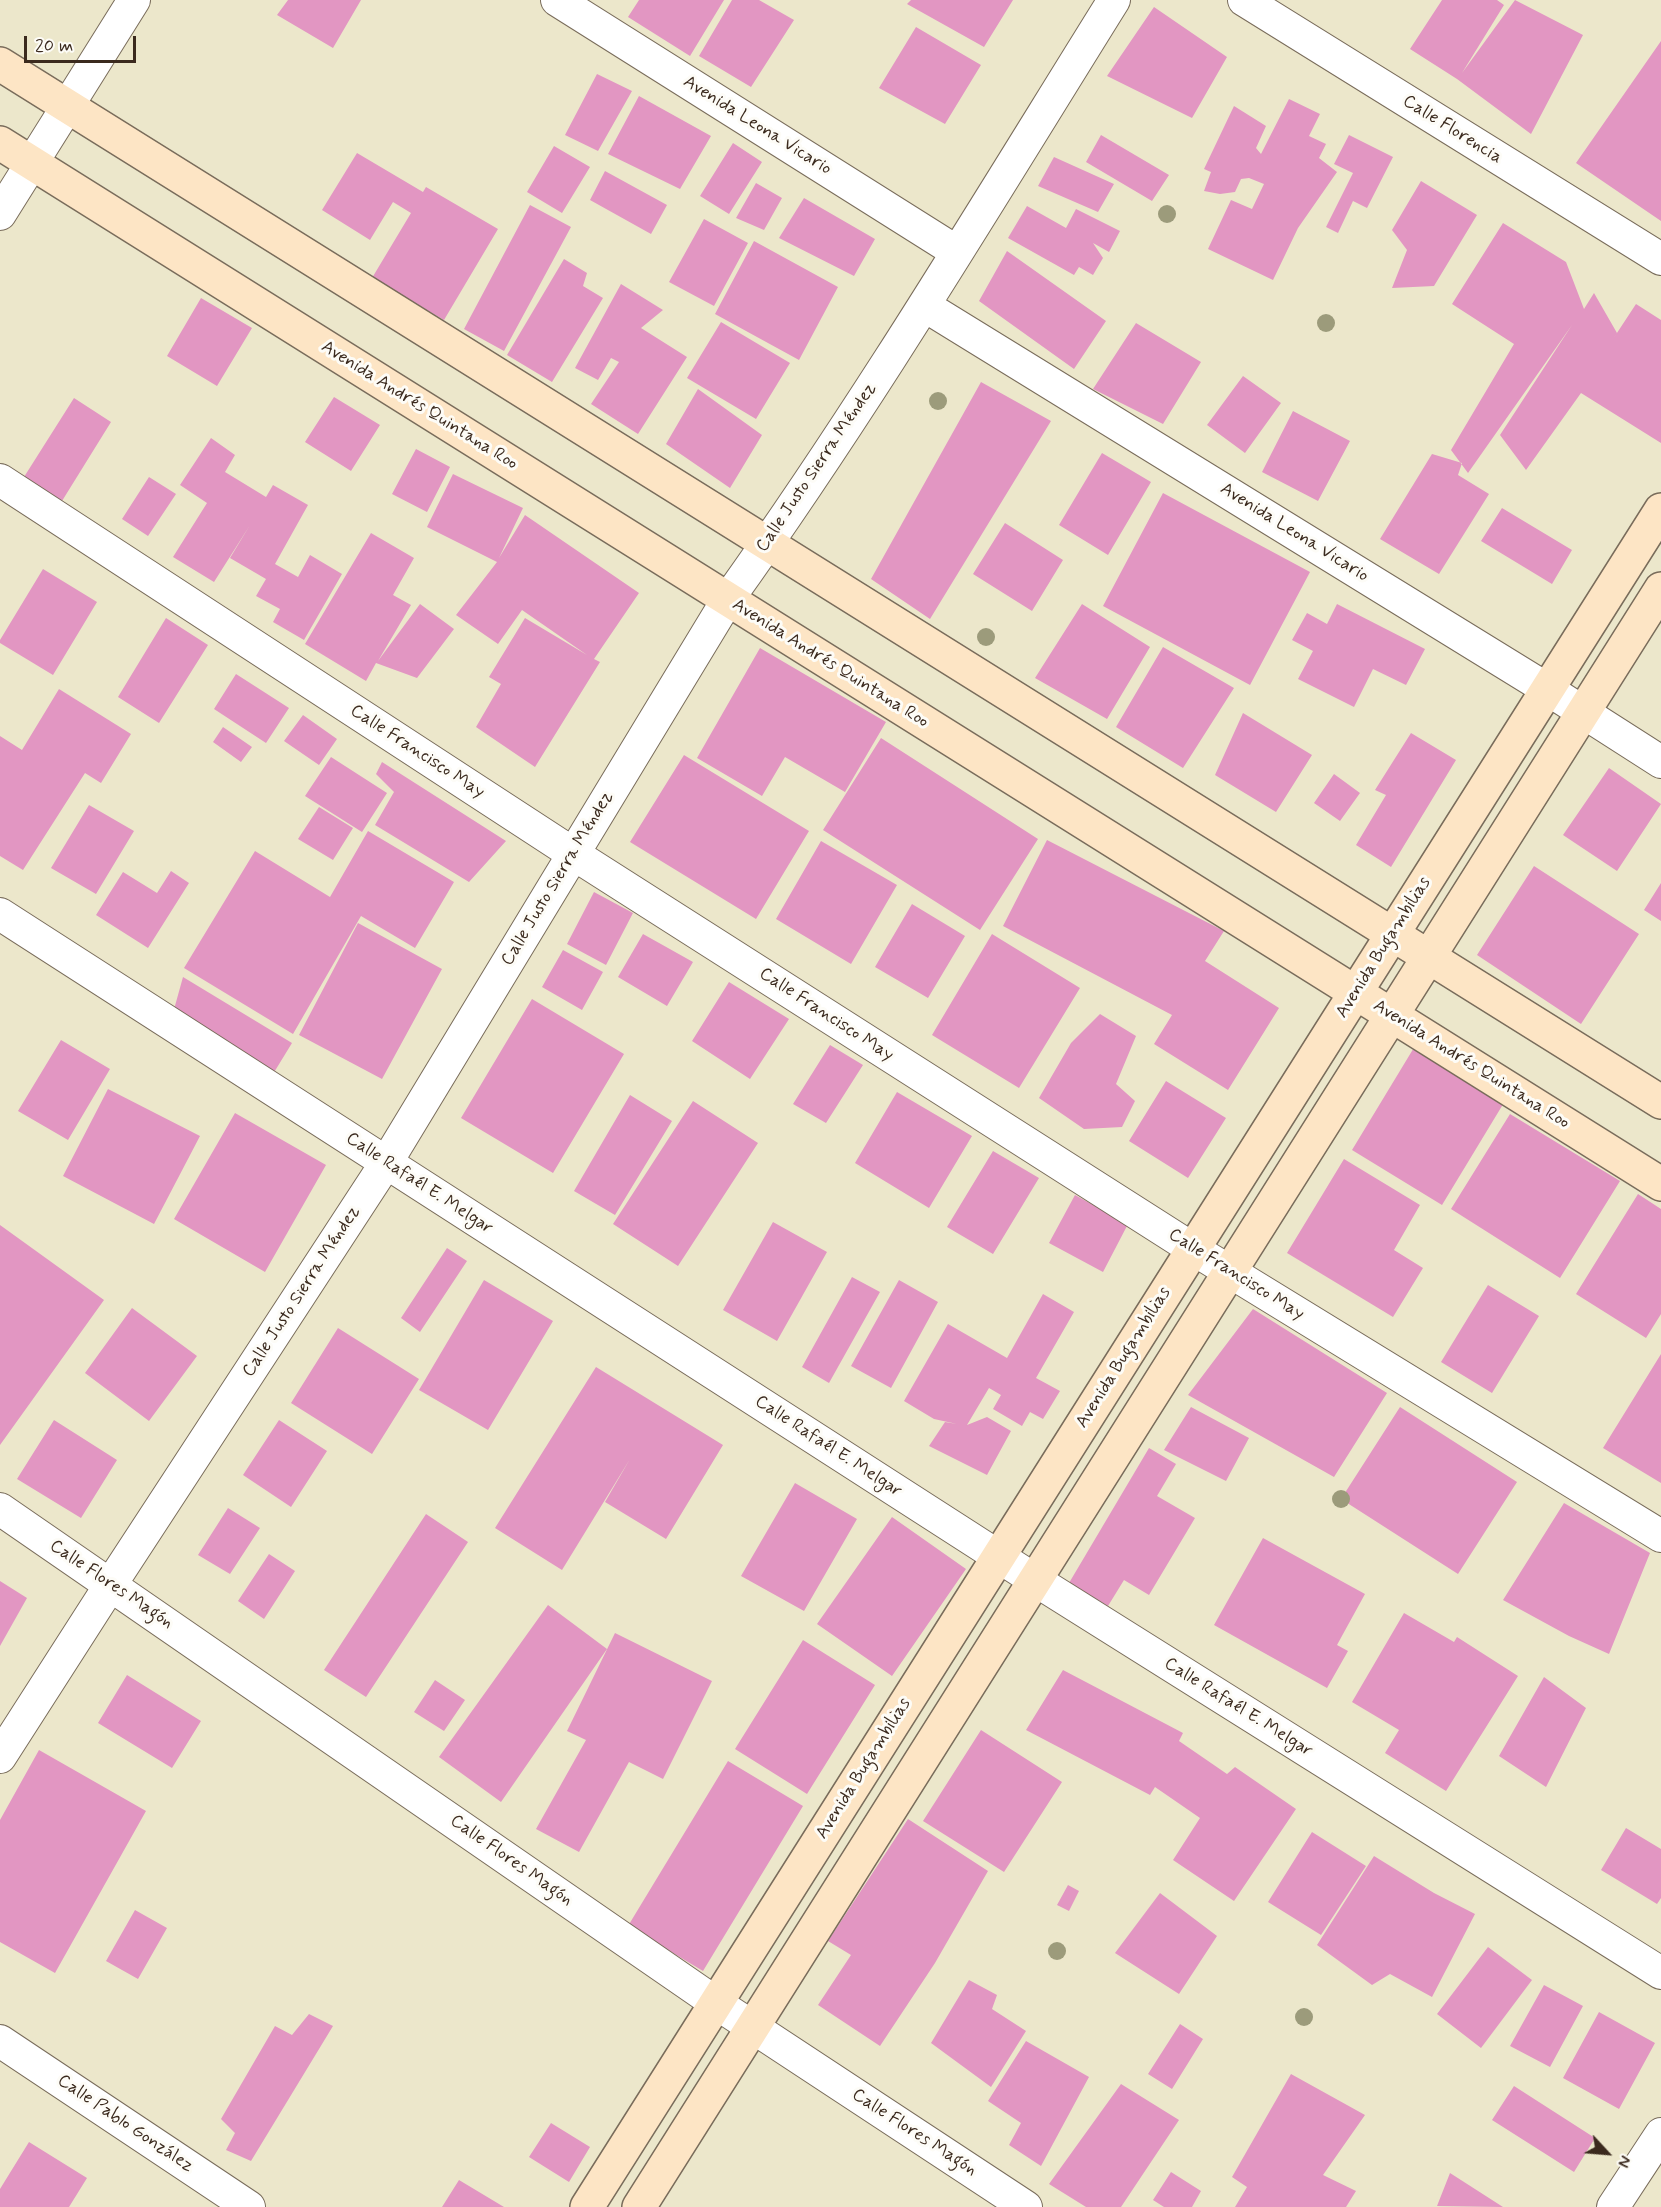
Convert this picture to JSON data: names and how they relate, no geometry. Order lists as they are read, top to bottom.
{
  "streets": {
    "main road": ["Avenida Andrés Quintana Roo", "Avenida Bugambilias"],
    "street": [
      "Avenida Leona Vicario",
      "Calle Florencia",
      "Calle Justo Sierra Méndez",
      "Calle Francisco May",
      "Calle Rafaél E. Melgar",
      "Calle Flores Magón",
      "Calle Pablo González"
    ]
  },
  "crossings": [
    ["Avenida Leona Vicario", "Calle Justo Sierra Méndez"],
    ["Avenida Leona Vicario", "Avenida Bugambilias"],
    ["Avenida Andrés Quintana Roo", "Calle Justo Sierra Méndez"],
    ["Avenida Andrés Quintana Roo", "Avenida Bugambilias"],
    ["Calle Justo Sierra Méndez", "Calle Francisco May"],
    ["Calle Justo Sierra Méndez", "Calle Rafaél E. Melgar"],
    ["Calle Justo Sierra Méndez", "Calle Flores Magón"],
    ["Calle Francisco May", "Avenida Bugambilias"],
    ["Avenida Bugambilias", "Calle Rafaél E. Melgar"],
    ["Avenida Bugambilias", "Calle Flores Magón"]
  ],
  "scale_bar": "20 m",
  "north": "bottom right"
}
